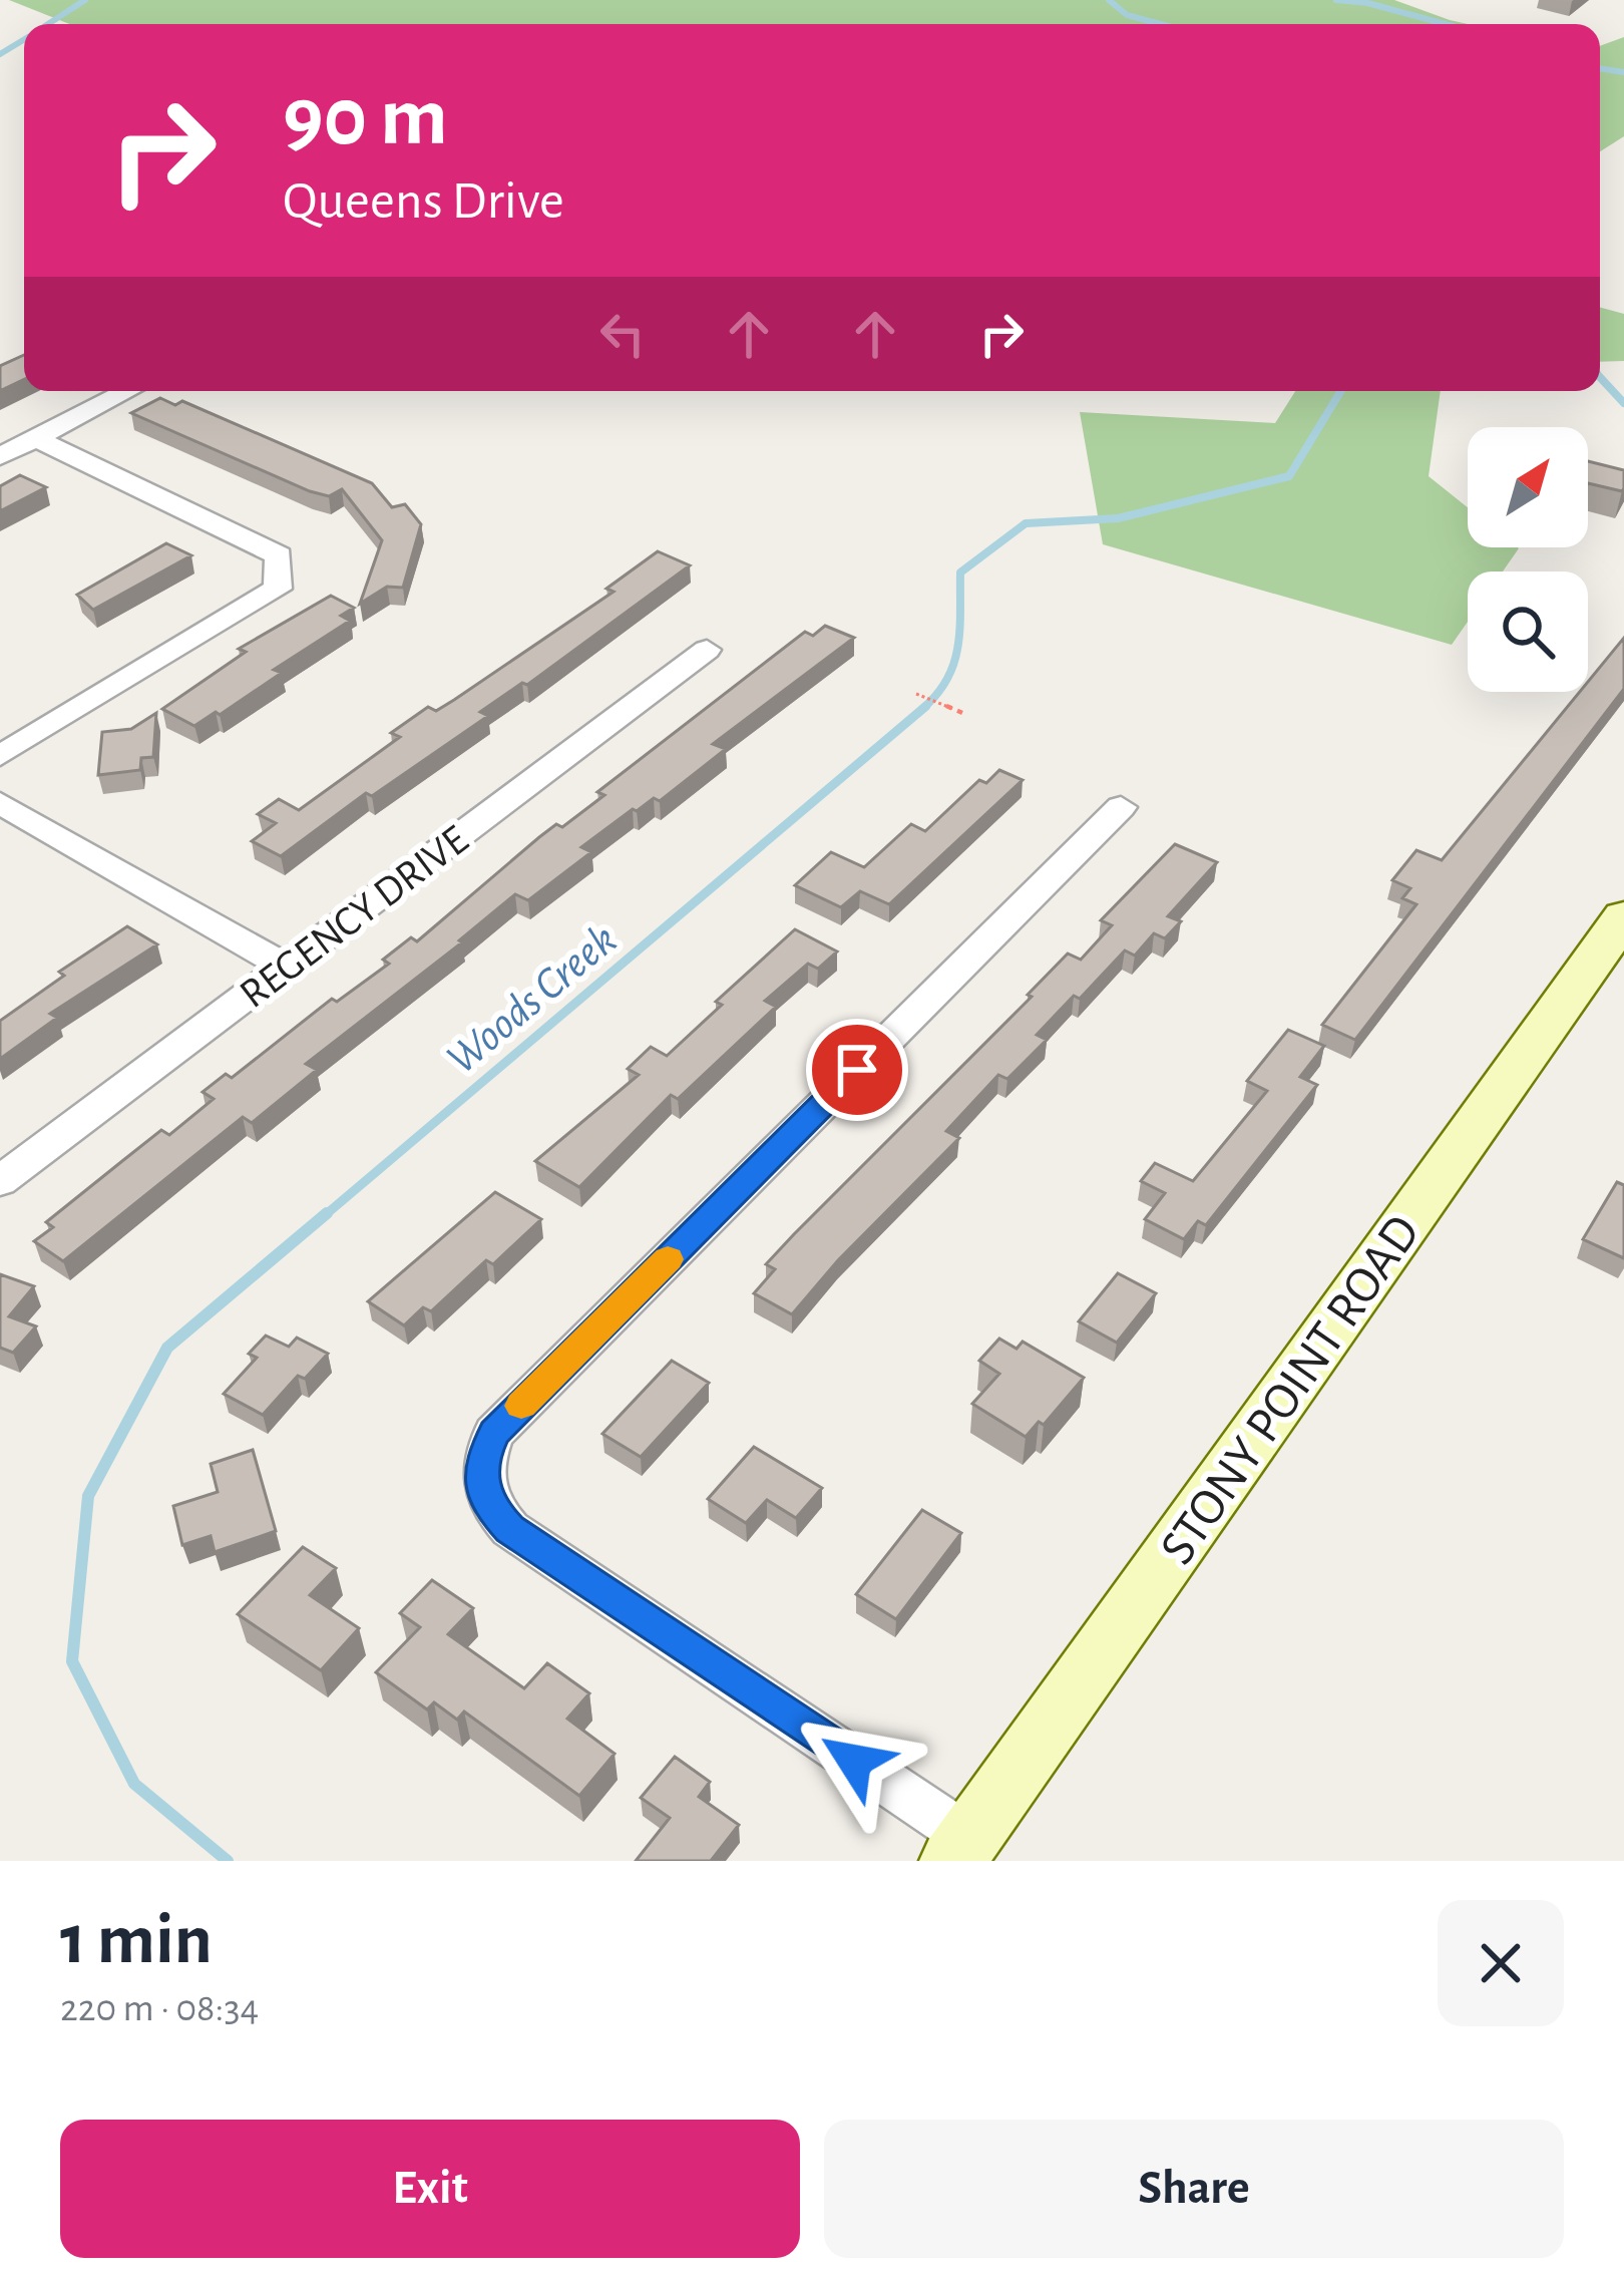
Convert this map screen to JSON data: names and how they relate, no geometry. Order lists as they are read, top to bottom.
{
  "streets": {
    "street": ["REGENCY DRIVE", "STONY POINT ROAD"]
  },
  "water": ["Woods Creek"],
  "north": "top right",
  "page": {
    "turn": ["90 m", "Queens Drive"],
    "heading": ["1 min", "220 m · 08:34"],
    "buttons": ["Exit", "Share"]
  }
}
